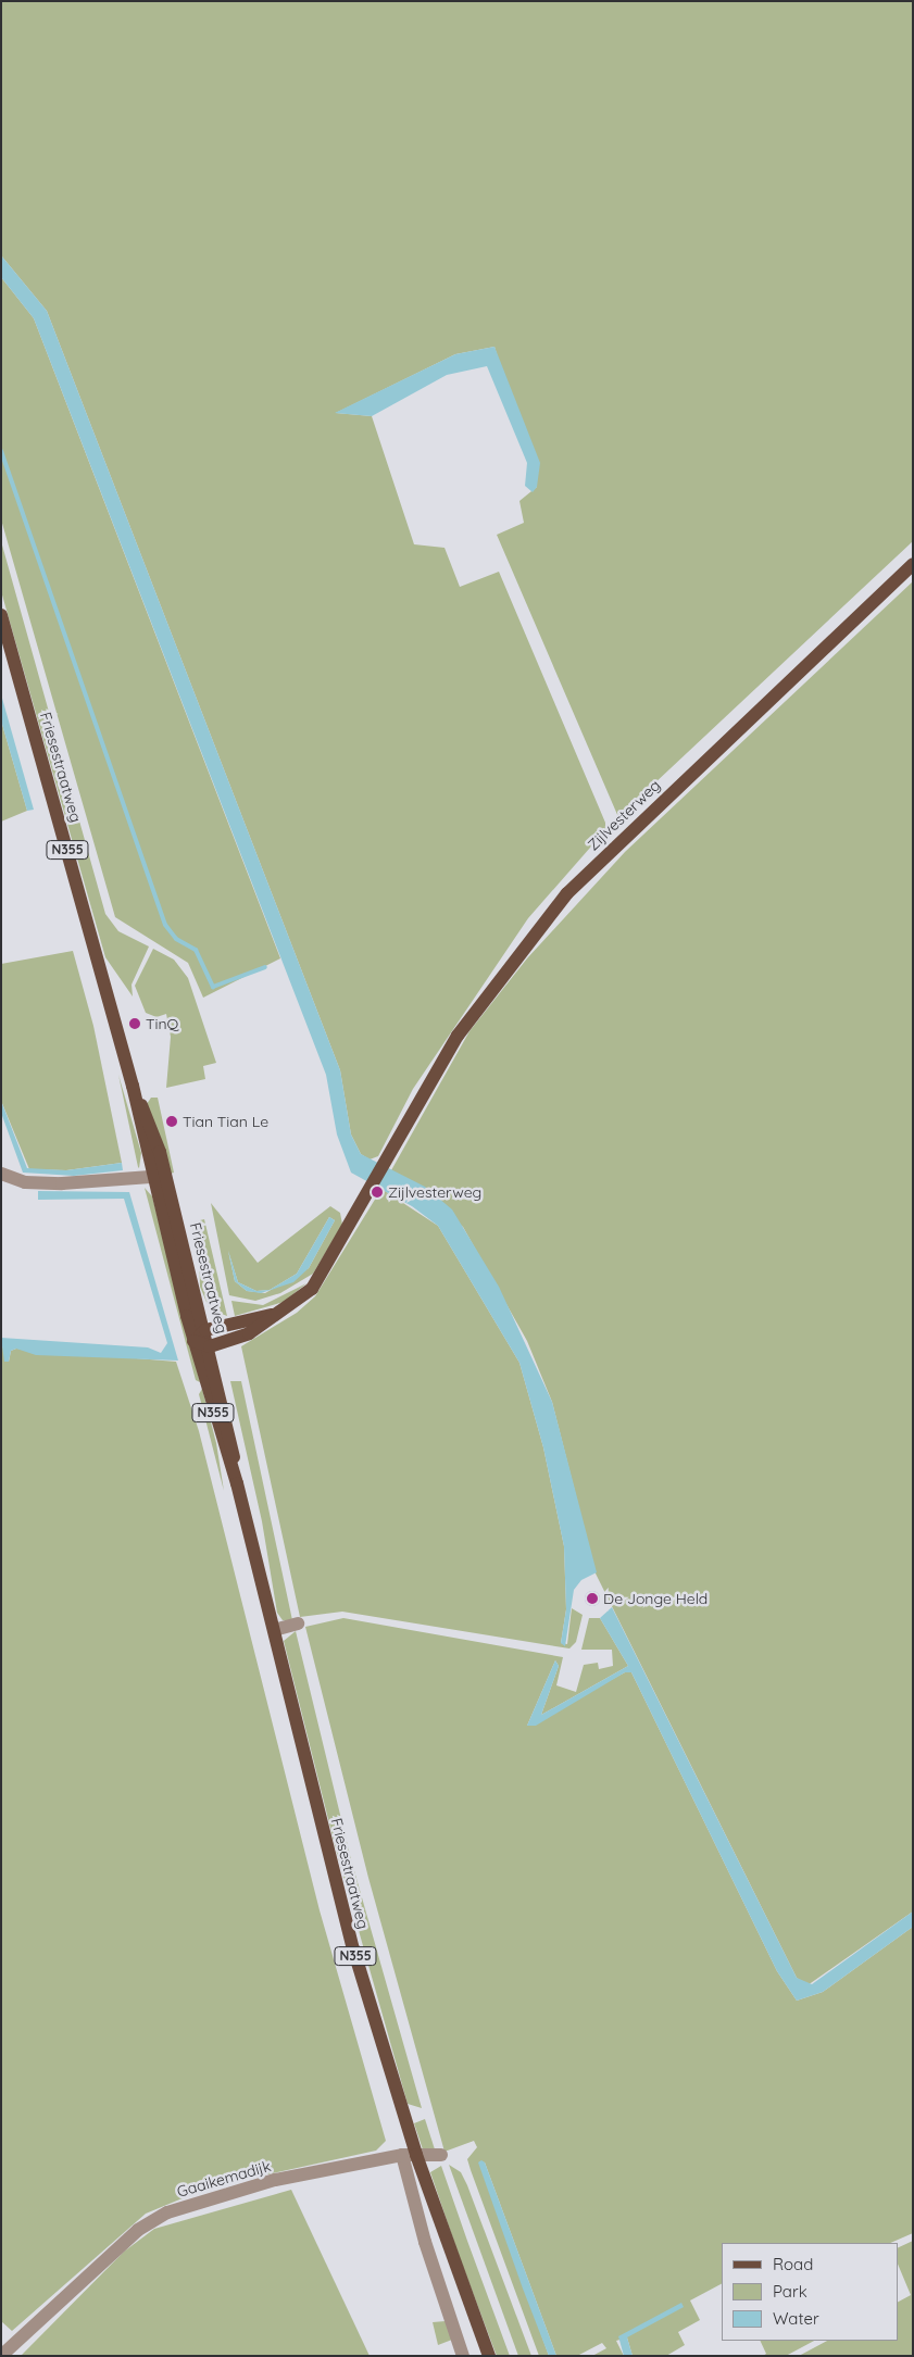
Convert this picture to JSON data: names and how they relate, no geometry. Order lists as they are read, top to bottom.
{
  "streets": {
    "main road": ["Friesestraatweg", "Zijlvesterweg", "N355"],
    "street": ["Gaaikemadijk"]
  },
  "crossings": [
    ["Friesestraatweg", "Zijlvesterweg"],
    ["Friesestraatweg", "Gaaikemadijk"]
  ],
  "places": [
    "TinQ",
    "Tian Tian Le",
    "Zijlvesterweg",
    "De Jonge Held"
  ],
  "legend": ["Road", "Park", "Water"]
}
